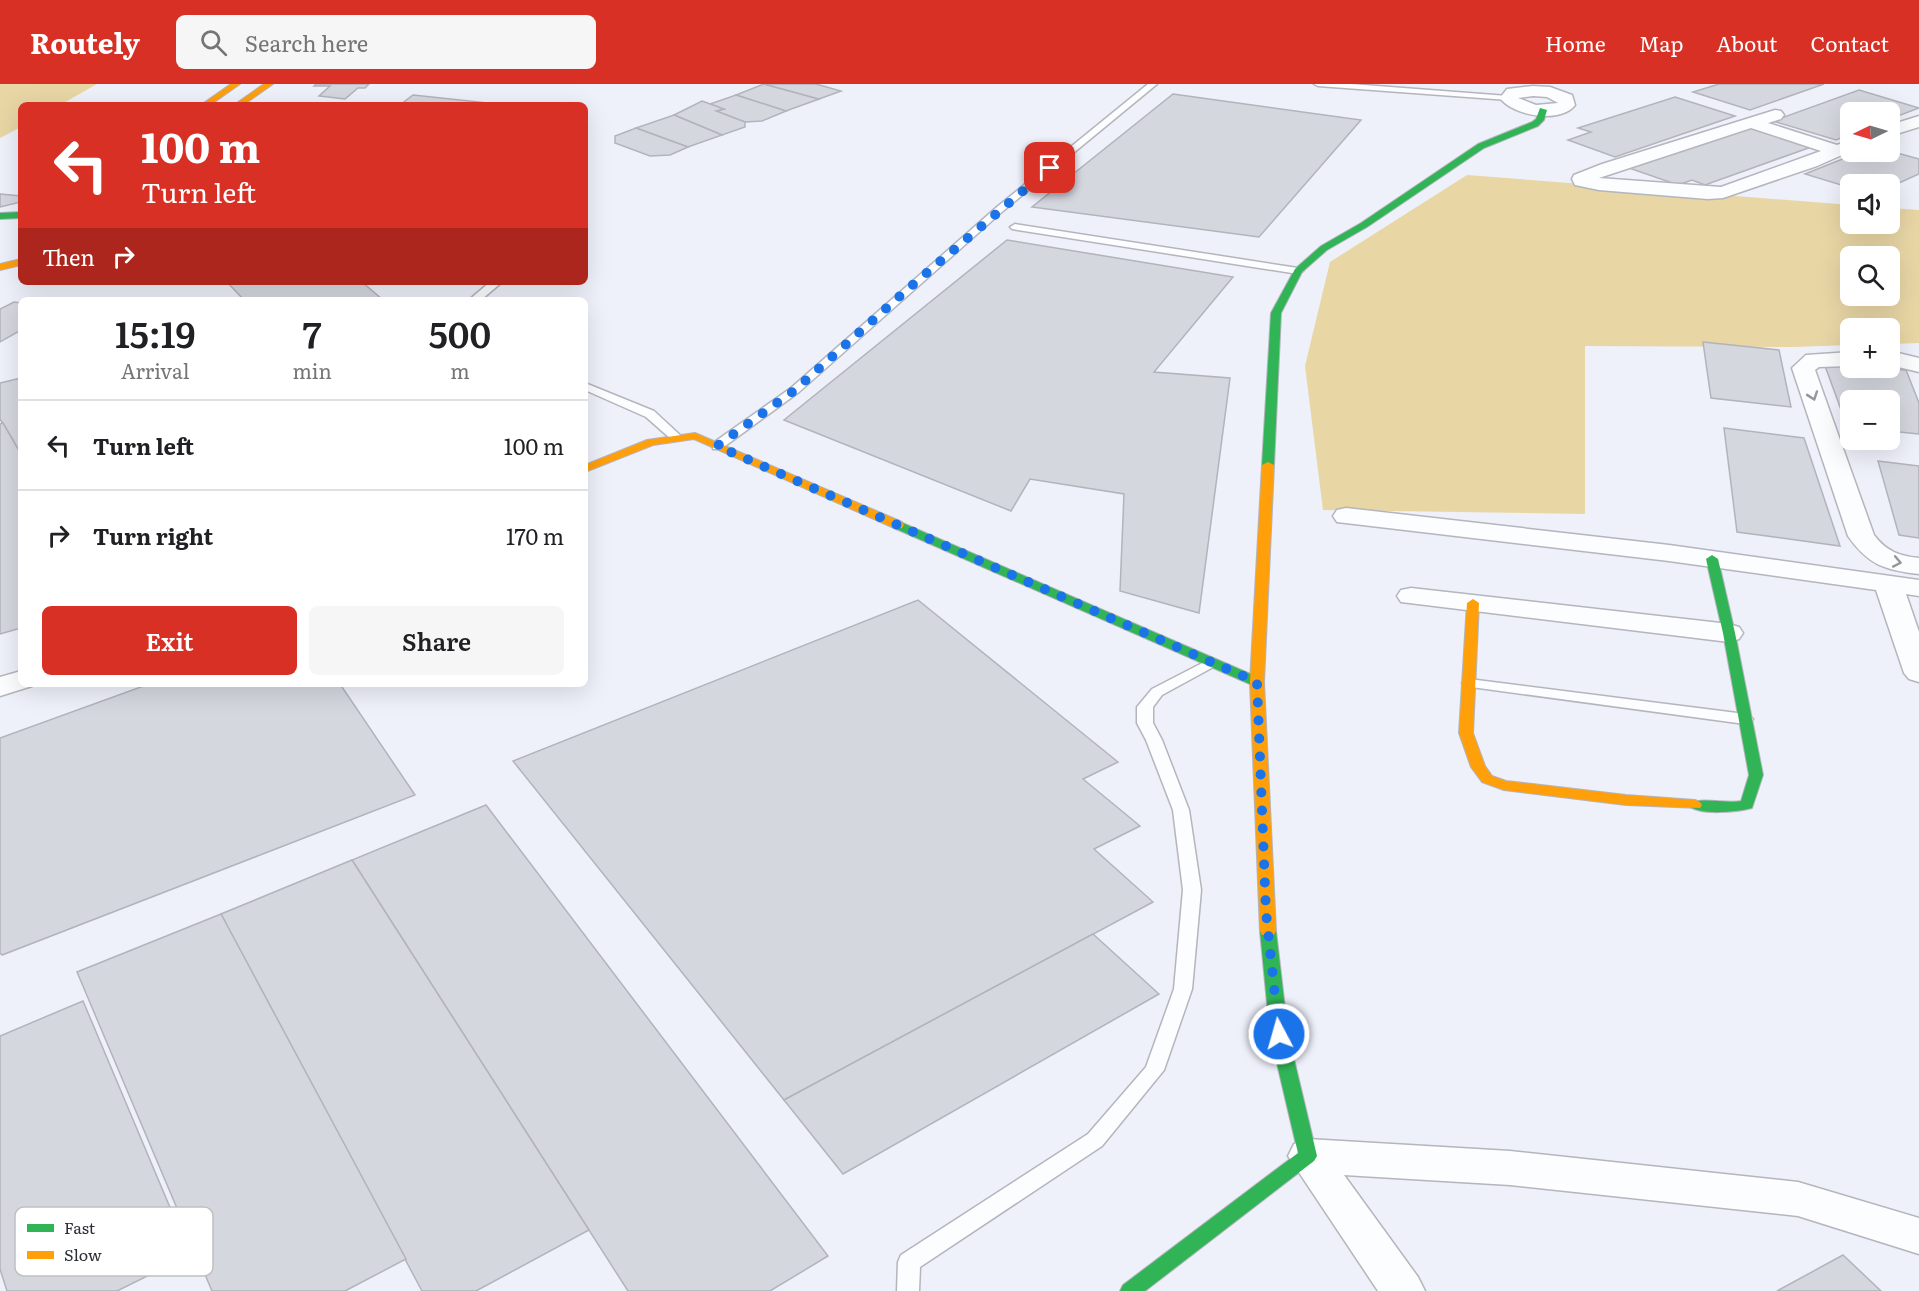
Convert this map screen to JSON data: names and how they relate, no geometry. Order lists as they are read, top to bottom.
{
  "legend": ["Fast", "Slow"],
  "north": "left",
  "page": {
    "header": "Routely",
    "search": "Search here",
    "nav": [
      "Home",
      "Map",
      "About",
      "Contact"
    ],
    "map_buttons": ["+", "−"],
    "turn": ["100 m", "Turn left"],
    "then": "Then",
    "eta": [
      "15:19",
      "Arrival",
      "7",
      "min",
      "500",
      "m"
    ],
    "list": [
      {
        "name": "Turn left",
        "value": "100 m"
      },
      {
        "name": "Turn right",
        "value": "170 m"
      }
    ],
    "buttons": ["Exit", "Share"]
  }
}
